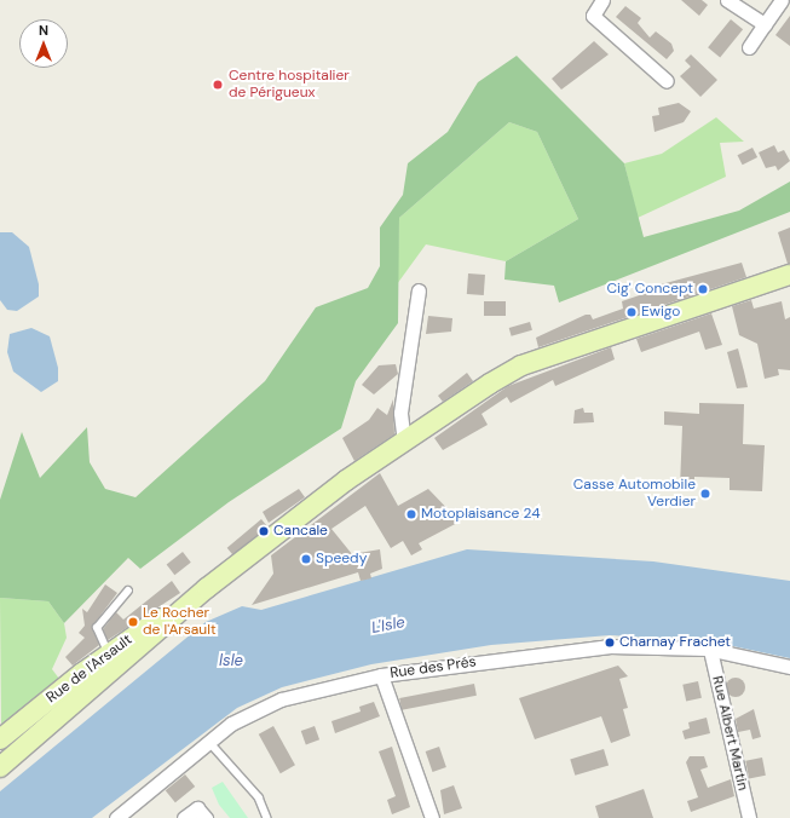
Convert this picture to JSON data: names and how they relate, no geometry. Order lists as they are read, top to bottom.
{
  "streets": {
    "main road": ["Rue de l'Arsault"],
    "street": ["Rue des Prés", "Rue Albert Martin"]
  },
  "crossings": [
    ["Rue des Prés", "Rue Albert Martin"]
  ],
  "water": ["L'Isle", "Isle"],
  "places": [
    "Centre hospitalier de Périgueux",
    "Cig' Concept",
    "Ewigo",
    "Casse Automobile Verdier",
    "Motoplaisance 24",
    "Cancale",
    "Speedy",
    "Le Rocher de l'Arsault",
    "Charnay Frachet"
  ],
  "north": "top"
}
